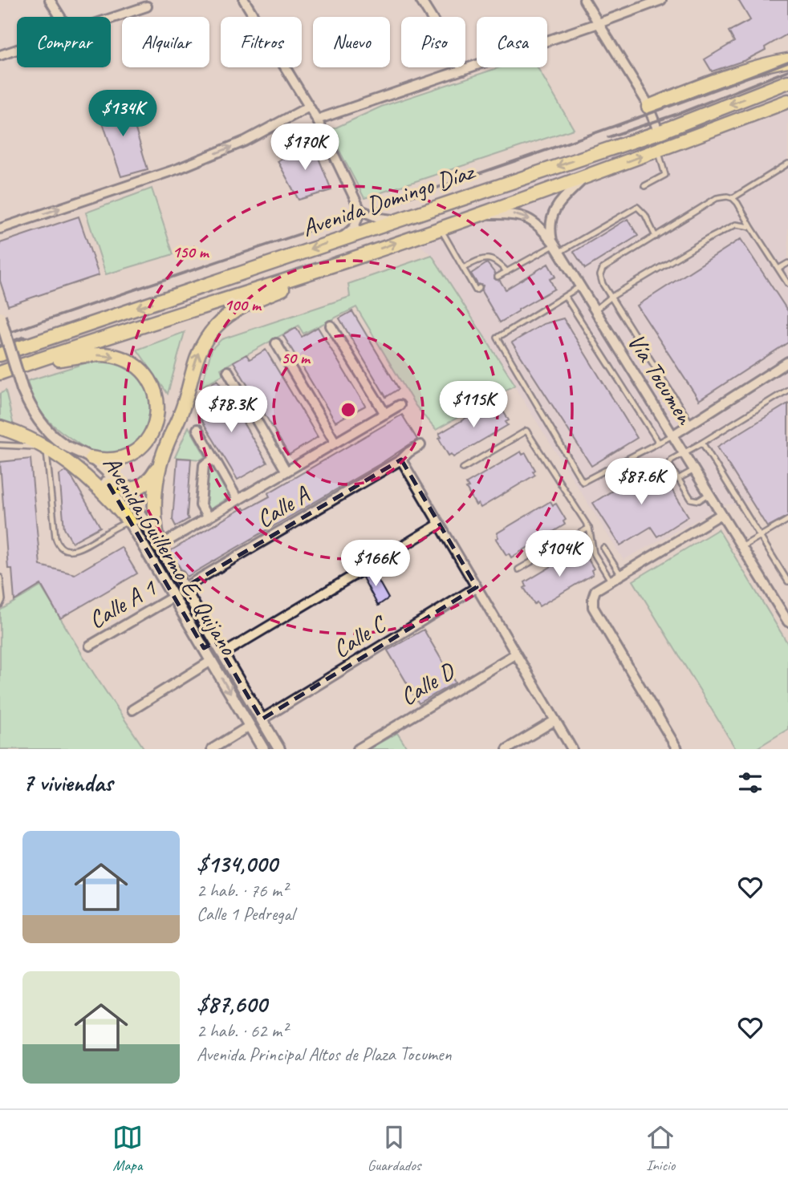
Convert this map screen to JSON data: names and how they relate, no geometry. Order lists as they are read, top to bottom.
{
  "streets": {
    "main road": ["Avenida Domingo Díaz"],
    "street": [
      "Vía Tocumen",
      "Calle A",
      "Avenida Guillermo E. Quijano",
      "Calle A 1",
      "Calle C",
      "Calle D"
    ]
  },
  "crossings": [
    ["Avenida Domingo Díaz", "Vía Tocumen"],
    ["Calle A", "Avenida Guillermo E. Quijano"],
    ["Avenida Guillermo E. Quijano", "Calle A 1"],
    ["Avenida Guillermo E. Quijano", "Calle C"]
  ],
  "page": {
    "chip": [
      "Comprar",
      "Alquilar",
      "Filtros",
      "Nuevo",
      "Piso",
      "Casa"
    ],
    "price": [
      "$134K",
      "$170K",
      "$115K",
      "$78.3K",
      "$87.6K",
      "$104K",
      "$166K"
    ],
    "heading": "7 viviendas",
    "list": [
      {
        "name": "$134,000",
        "note": "2 hab. · 76 m² · Calle 1 Pedregal"
      },
      {
        "name": "$87,600",
        "note": "2 hab. · 62 m² · Avenida Principal Altos de Plaza Tocumen"
      }
    ],
    "tabs": ["Mapa", "Guardados", "Inicio"]
  },
  "rings": ["150 m", "100 m", "50 m"]
}
